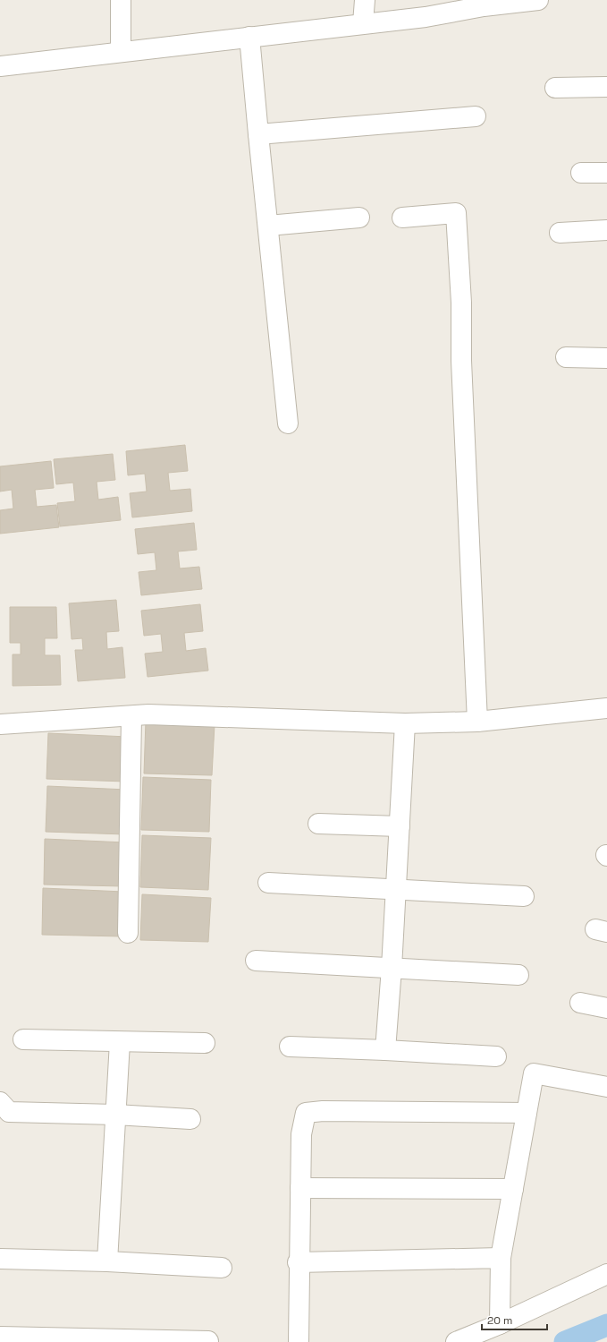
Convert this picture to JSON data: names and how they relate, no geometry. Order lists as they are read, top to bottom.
{
  "scale_bar": "20 m"
}
